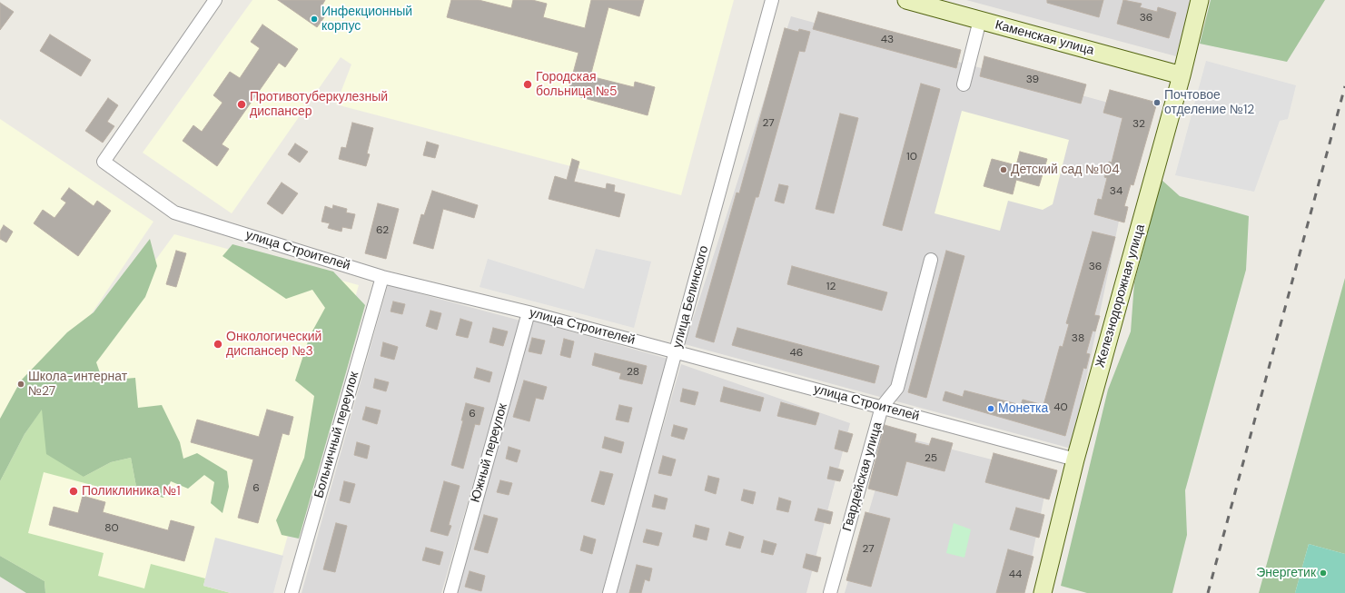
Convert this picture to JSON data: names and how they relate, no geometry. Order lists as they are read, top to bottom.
{
  "streets": {
    "street": [
      "Каменская улица",
      "улица Строителей",
      "Железнодорожная улица",
      "улица Белинского",
      "Больничный переулок",
      "Южный переулок",
      "Гвардейская улица"
    ]
  },
  "crossings": [
    ["Каменская улица", "Железнодорожная улица"],
    ["улица Строителей", "Железнодорожная улица"],
    ["улица Строителей", "улица Белинского"],
    ["улица Строителей", "Больничный переулок"],
    ["улица Строителей", "Южный переулок"],
    ["улица Строителей", "Гвардейская улица"]
  ],
  "places": [
    "Инфекционный корпус",
    "Городская больница №5",
    "Почтовое отделение №12",
    "Противотуберкулезный диспансер",
    "Детский сад №104",
    "Онкологический диспансер №3",
    "Школа-интернат №27",
    "Монетка",
    "Поликлиника №1",
    "Энергетик"
  ],
  "house_numbers": [
    "36",
    "43",
    "39",
    "27",
    "32",
    "10",
    "34",
    "62",
    "36",
    "12",
    "38",
    "46",
    "28",
    "40",
    "6",
    "25",
    "6",
    "80",
    "27",
    "44"
  ]
}
